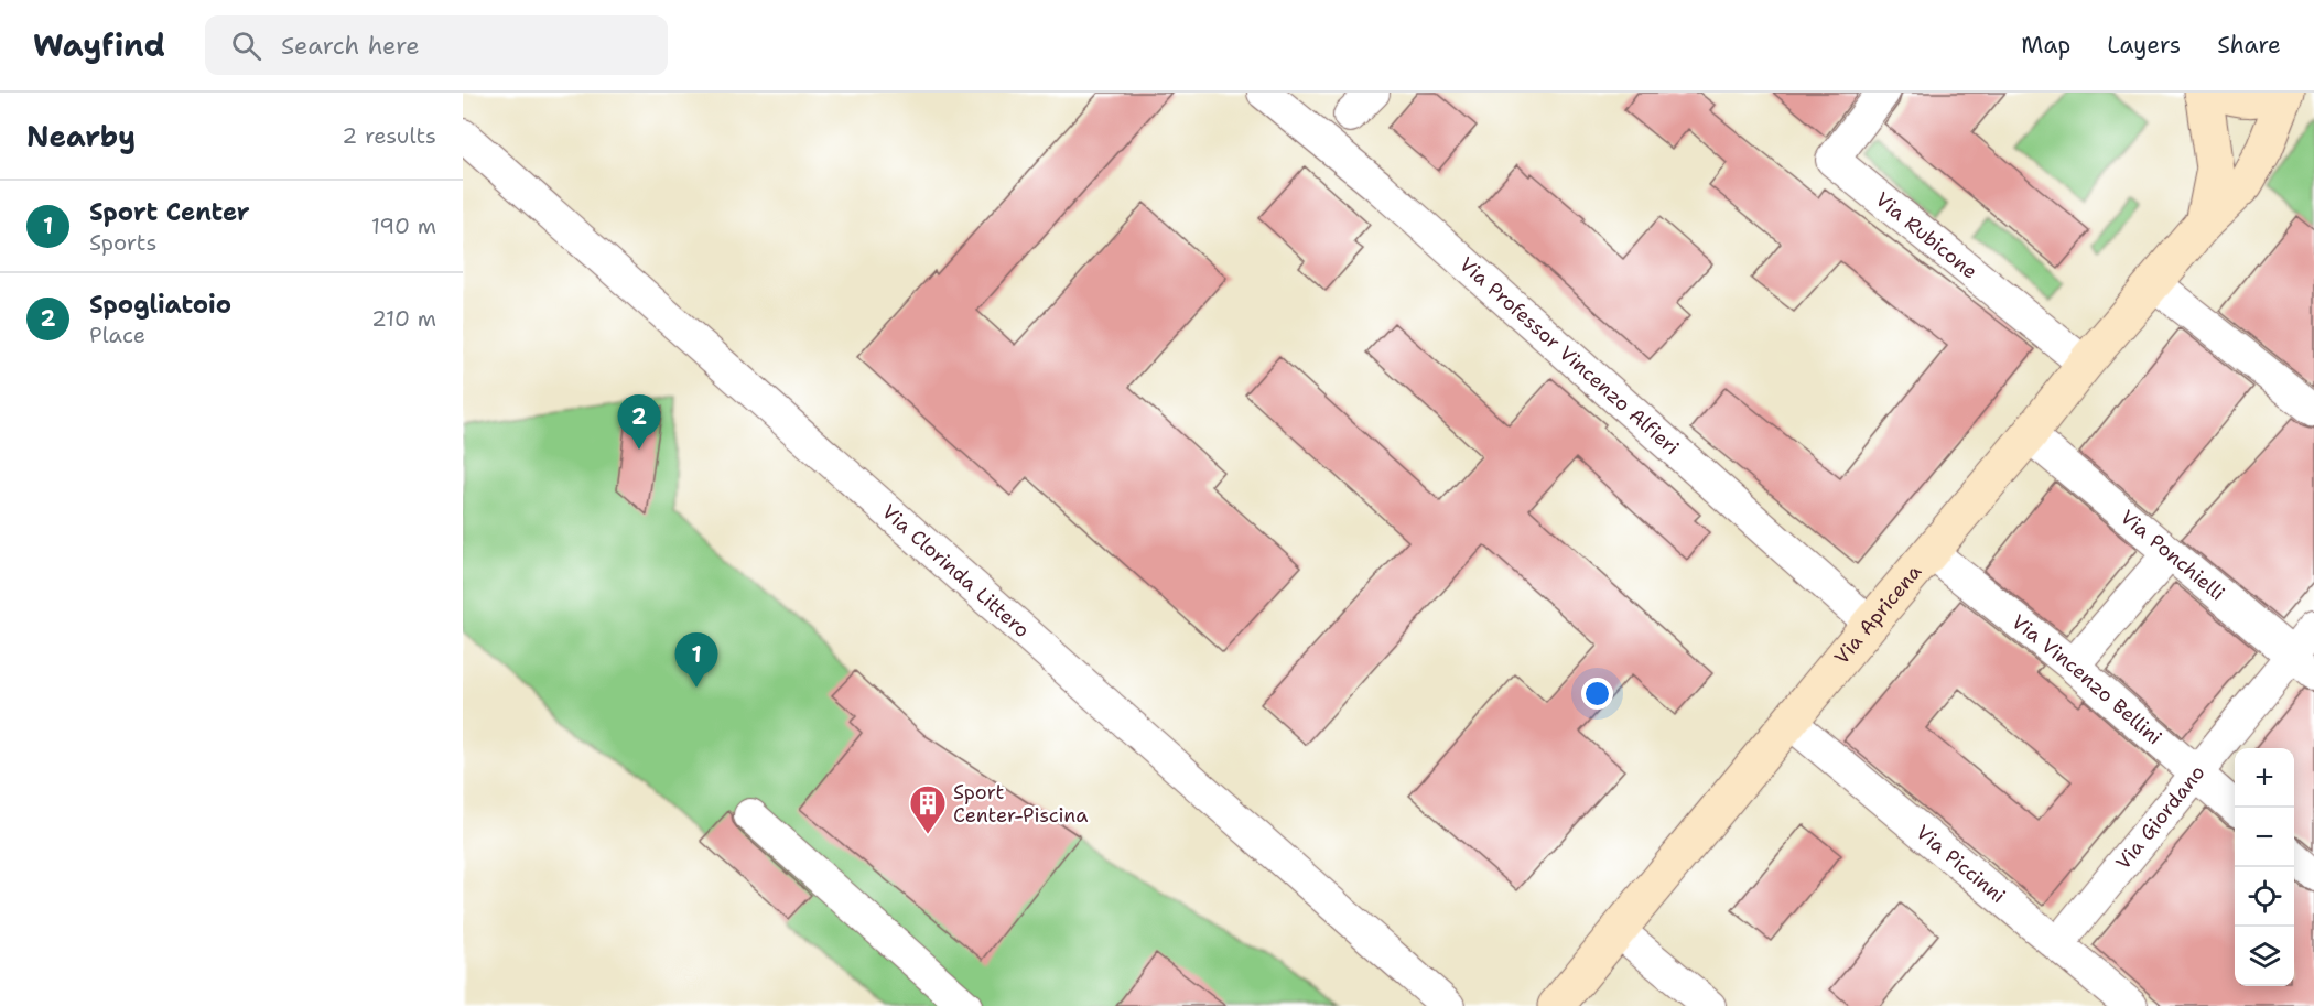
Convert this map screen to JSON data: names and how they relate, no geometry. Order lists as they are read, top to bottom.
{
  "streets": {
    "main road": ["Via Apricena"],
    "street": [
      "Via Rubicone",
      "Via Professor Vincenzo Alfieri",
      "Via Ponchielli",
      "Via Clorinda Littero",
      "Via Vincenzo Bellini",
      "Via Giordano",
      "Via Piccinni"
    ]
  },
  "crossings": [
    ["Via Rubicone", "Via Apricena"],
    ["Via Professor Vincenzo Alfieri", "Via Apricena"],
    ["Via Ponchielli", "Via Apricena"],
    ["Via Ponchielli", "Via Giordano"],
    ["Via Apricena", "Via Vincenzo Bellini"],
    ["Via Apricena", "Via Piccinni"],
    ["Via Vincenzo Bellini", "Via Giordano"],
    ["Via Giordano", "Via Piccinni"]
  ],
  "places": {
    "building": ["Sport Center-Piscina"]
  },
  "page": {
    "header": "Wayfind",
    "search": "Search here",
    "nav": ["Map", "Layers", "Share"],
    "heading": ["Nearby", "2 results"],
    "list": [
      {
        "mark": "1",
        "name": "Sport Center",
        "note": "Sports",
        "value": "190 m"
      },
      {
        "mark": "2",
        "name": "Spogliatoio",
        "note": "Place",
        "value": "210 m"
      }
    ],
    "pins": ["2", "1"],
    "map_buttons": ["+", "−"]
  }
}
